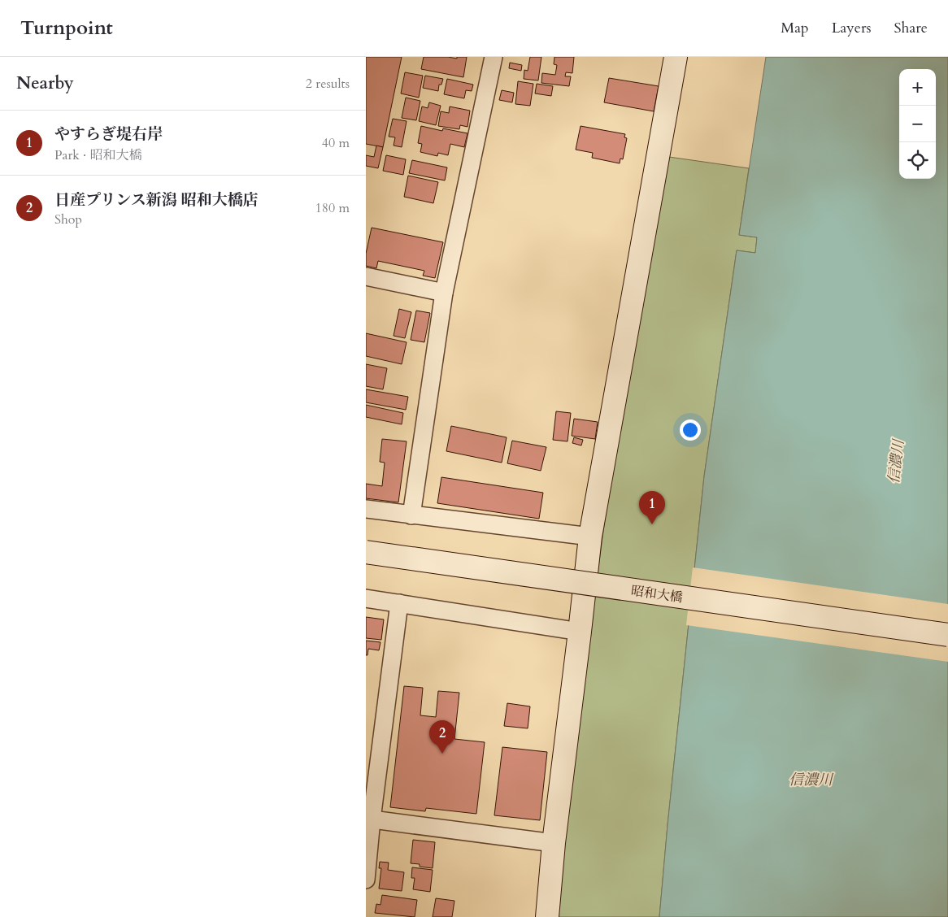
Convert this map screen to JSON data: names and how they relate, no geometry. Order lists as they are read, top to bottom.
{
  "streets": {
    "street": ["昭和大橋"]
  },
  "water": ["信濃川"],
  "page": {
    "header": "Turnpoint",
    "nav": ["Map", "Layers", "Share"],
    "heading": ["Nearby", "2 results"],
    "map_buttons": ["+", "−"],
    "list": [
      {
        "mark": "1",
        "name": "やすらぎ堤右岸",
        "note": "Park · 昭和大橋",
        "value": "40 m"
      },
      {
        "mark": "2",
        "name": "日産プリンス新潟 昭和大橋店",
        "note": "Shop",
        "value": "180 m"
      }
    ],
    "pins": ["1", "2"]
  }
}
